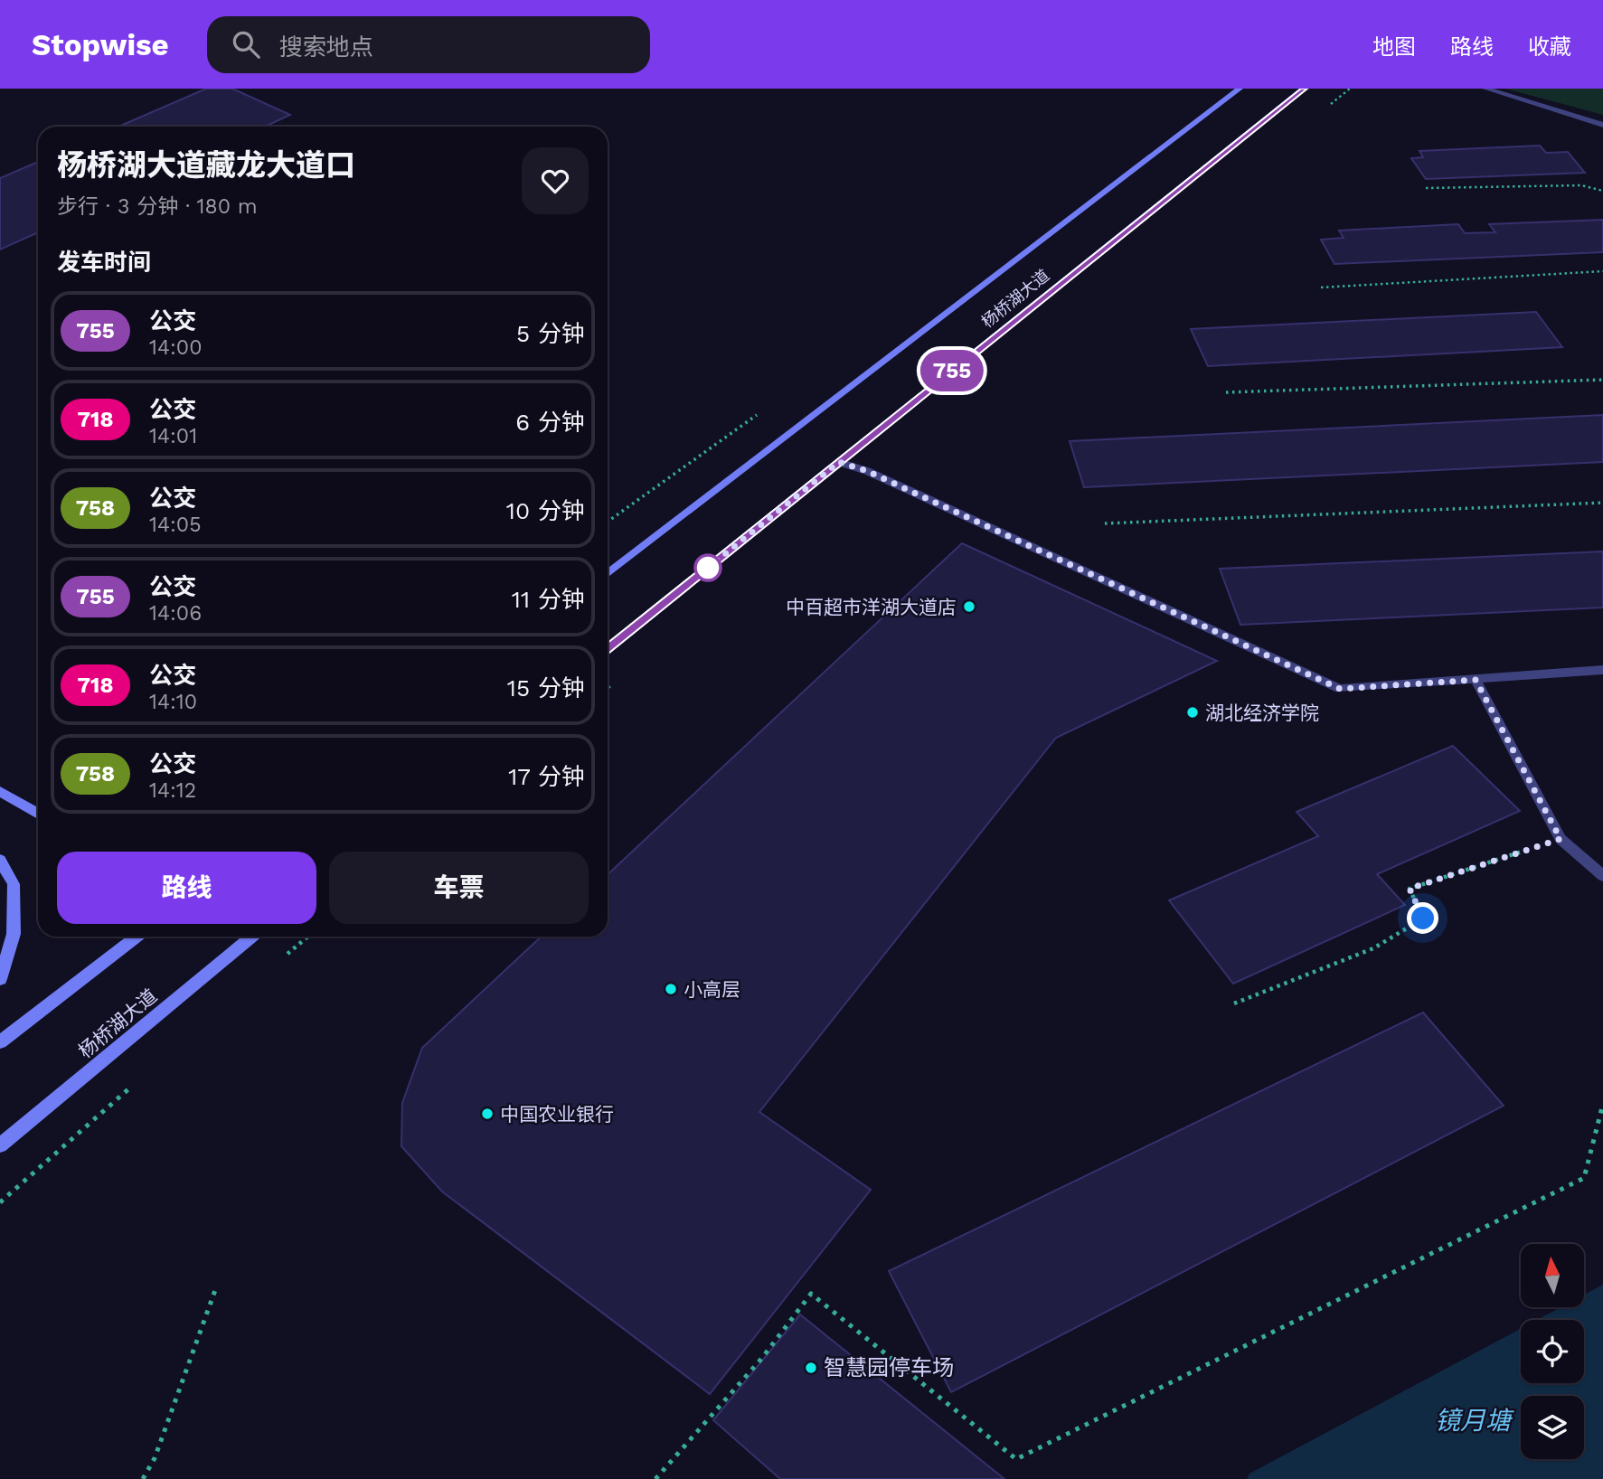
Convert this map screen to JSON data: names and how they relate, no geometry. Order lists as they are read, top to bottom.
{
  "streets": {
    "main road": ["杨桥湖大道"]
  },
  "water": ["镜月塘"],
  "places": [
    "中百超市洋湖大道店",
    "湖北经济学院",
    "小高层",
    "中国农业银行",
    "智慧园停车场"
  ],
  "lines": ["bus line 755"],
  "north": "top",
  "page": {
    "header": "Stopwise",
    "search": "搜索地点",
    "nav": ["地图", "路线", "收藏"],
    "on_map": "755",
    "heading": [
      ["杨桥湖大道藏龙大道口", "步行 · 3 分钟 · 180 m"],
      "发车时间"
    ],
    "list": [
      {
        "mark": "755",
        "name": "公交",
        "note": "14:00",
        "value": "5 分钟"
      },
      {
        "mark": "718",
        "name": "公交",
        "note": "14:01",
        "value": "6 分钟"
      },
      {
        "mark": "758",
        "name": "公交",
        "note": "14:05",
        "value": "10 分钟"
      },
      {
        "mark": "755",
        "name": "公交",
        "note": "14:06",
        "value": "11 分钟"
      },
      {
        "mark": "718",
        "name": "公交",
        "note": "14:10",
        "value": "15 分钟"
      },
      {
        "mark": "758",
        "name": "公交",
        "note": "14:12",
        "value": "17 分钟"
      }
    ],
    "buttons": ["路线", "车票"]
  }
}
